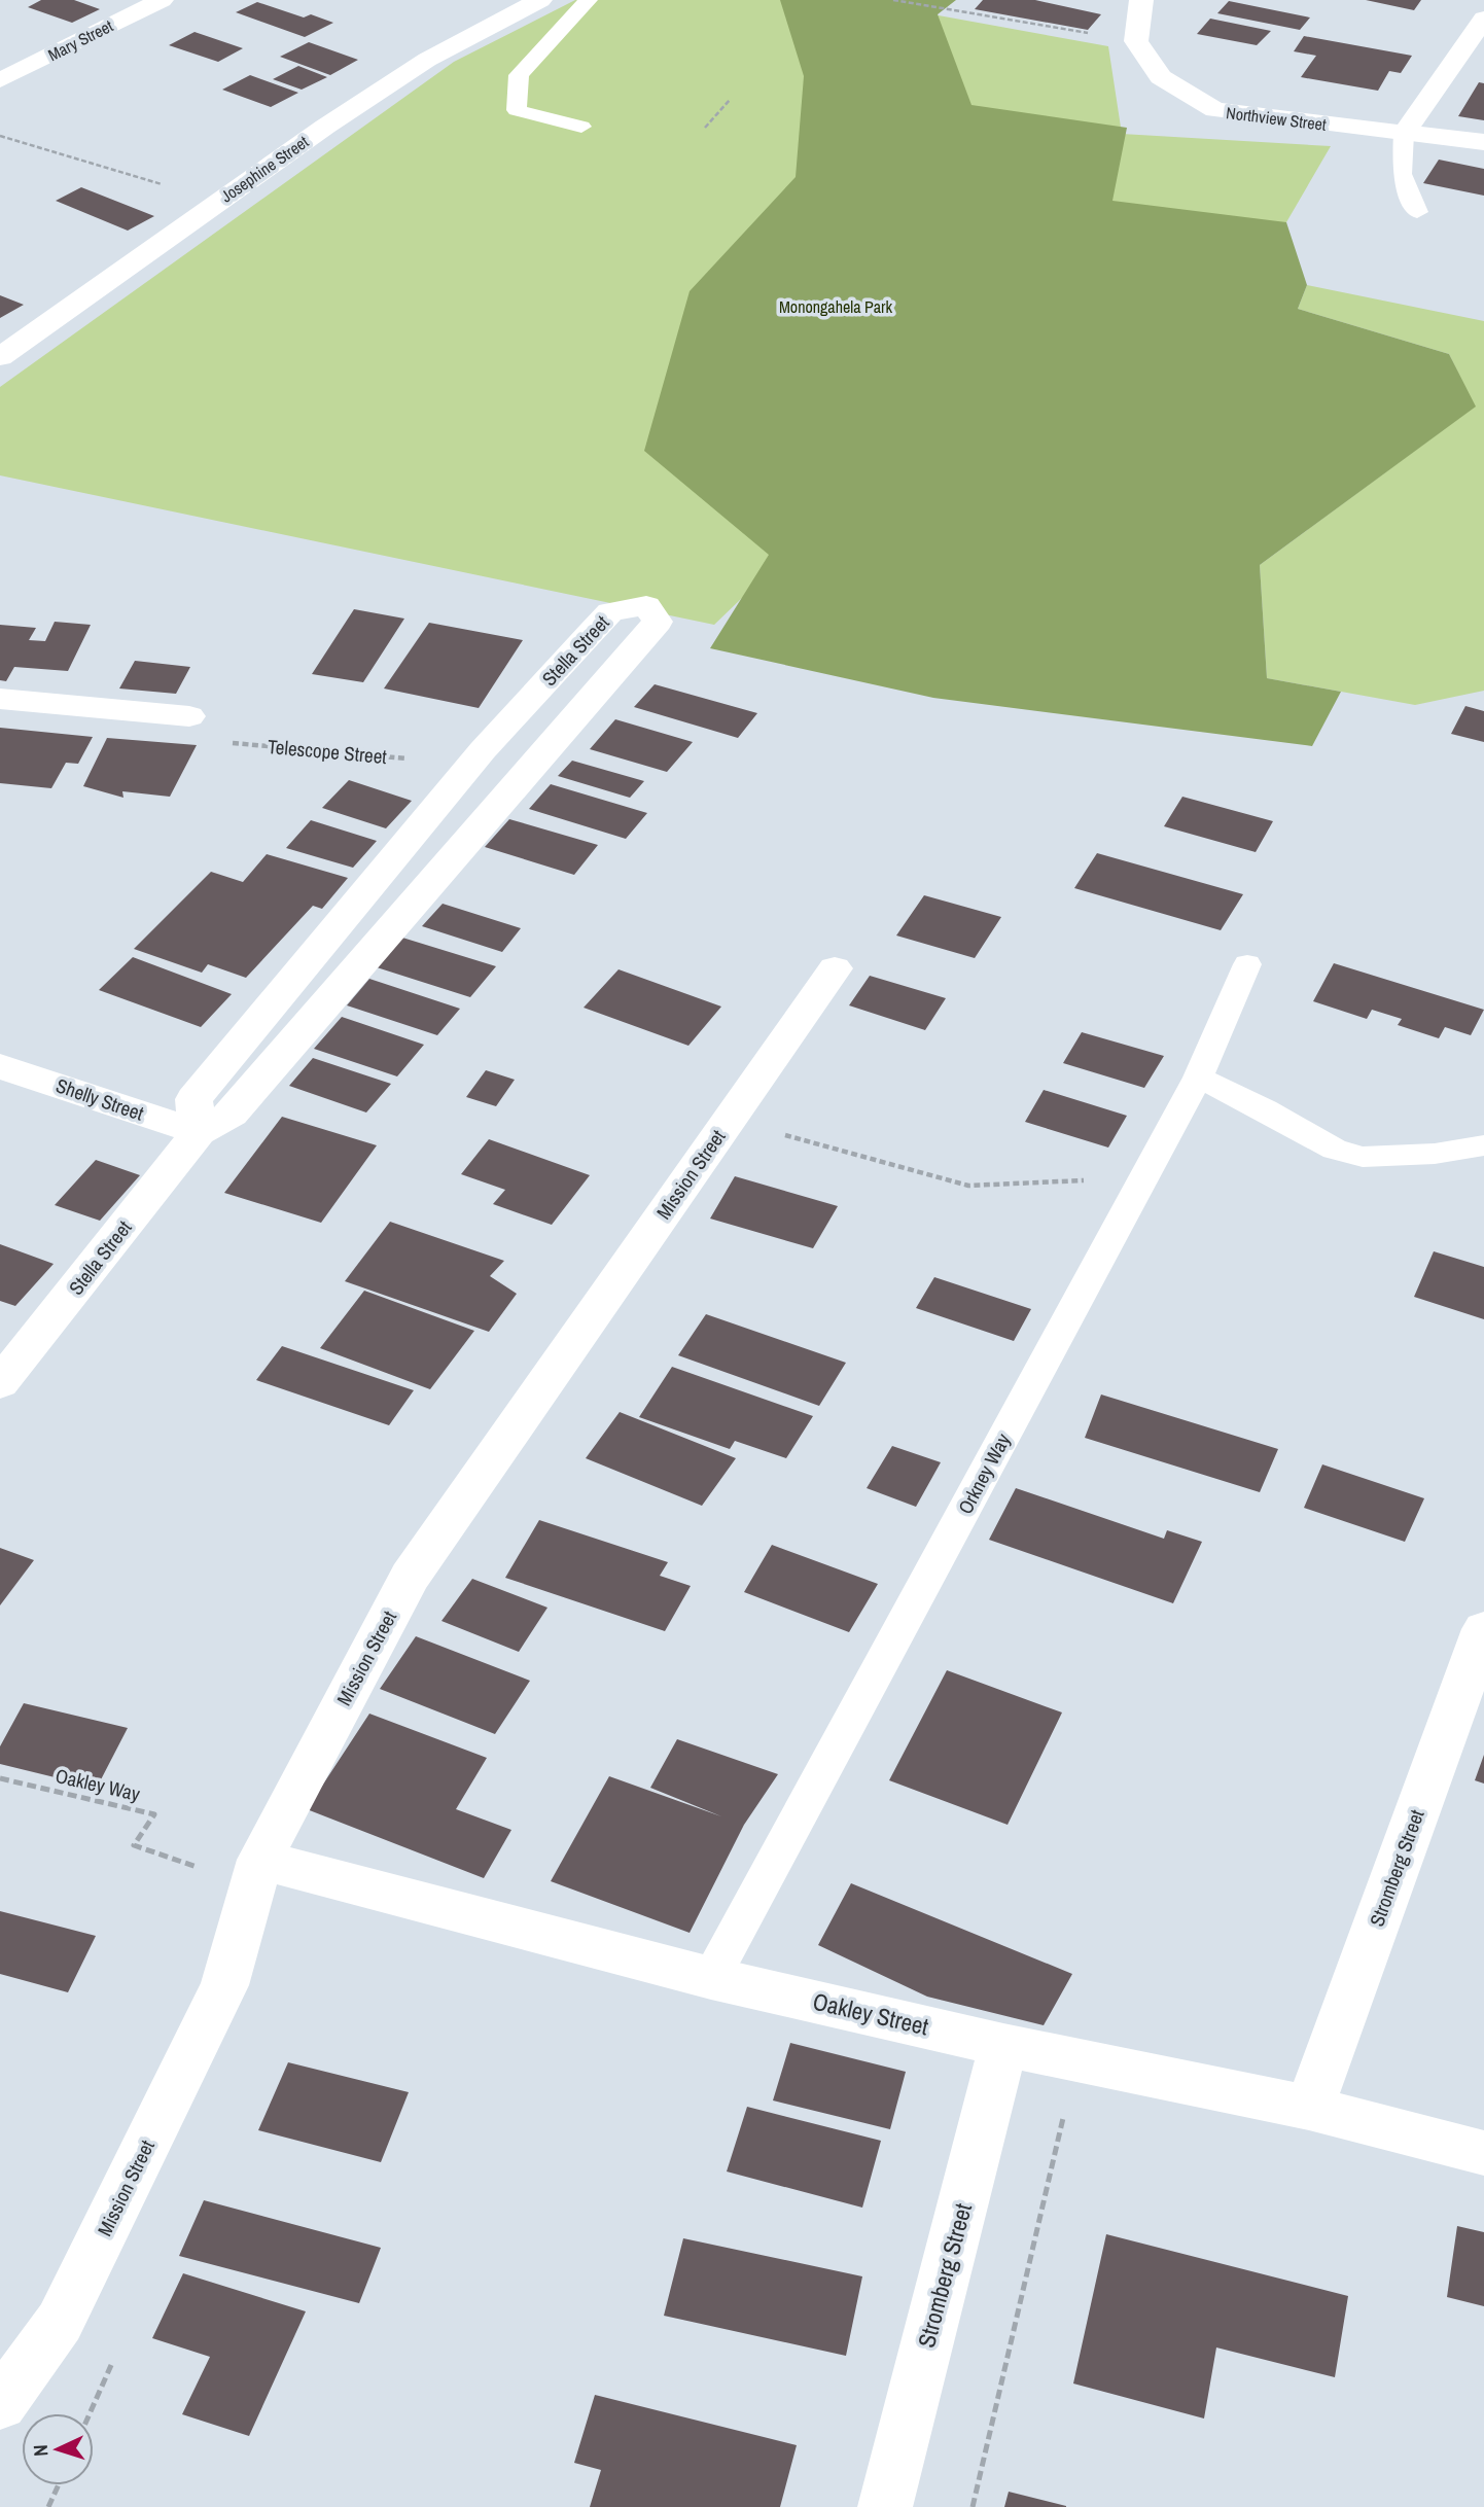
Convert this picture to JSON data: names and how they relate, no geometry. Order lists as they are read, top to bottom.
{
  "streets": {
    "street": [
      "Mary Street",
      "Northview Street",
      "Josephine Street",
      "Stella Street",
      "Shelly Street",
      "Mission Street",
      "Stromberg Street",
      "Oakley Street"
    ],
    "lane": ["Orkney Way"],
    "path": ["Telescope Street", "Oakley Way"]
  },
  "crossings": [
    ["Stella Street", "Telescope Street"],
    ["Stella Street", "Shelly Street"],
    ["Mission Street", "Oakley Street"],
    ["Orkney Way", "Oakley Street"],
    ["Stromberg Street", "Oakley Street"]
  ],
  "parks": ["Monongahela Park"],
  "north": "left"
}
